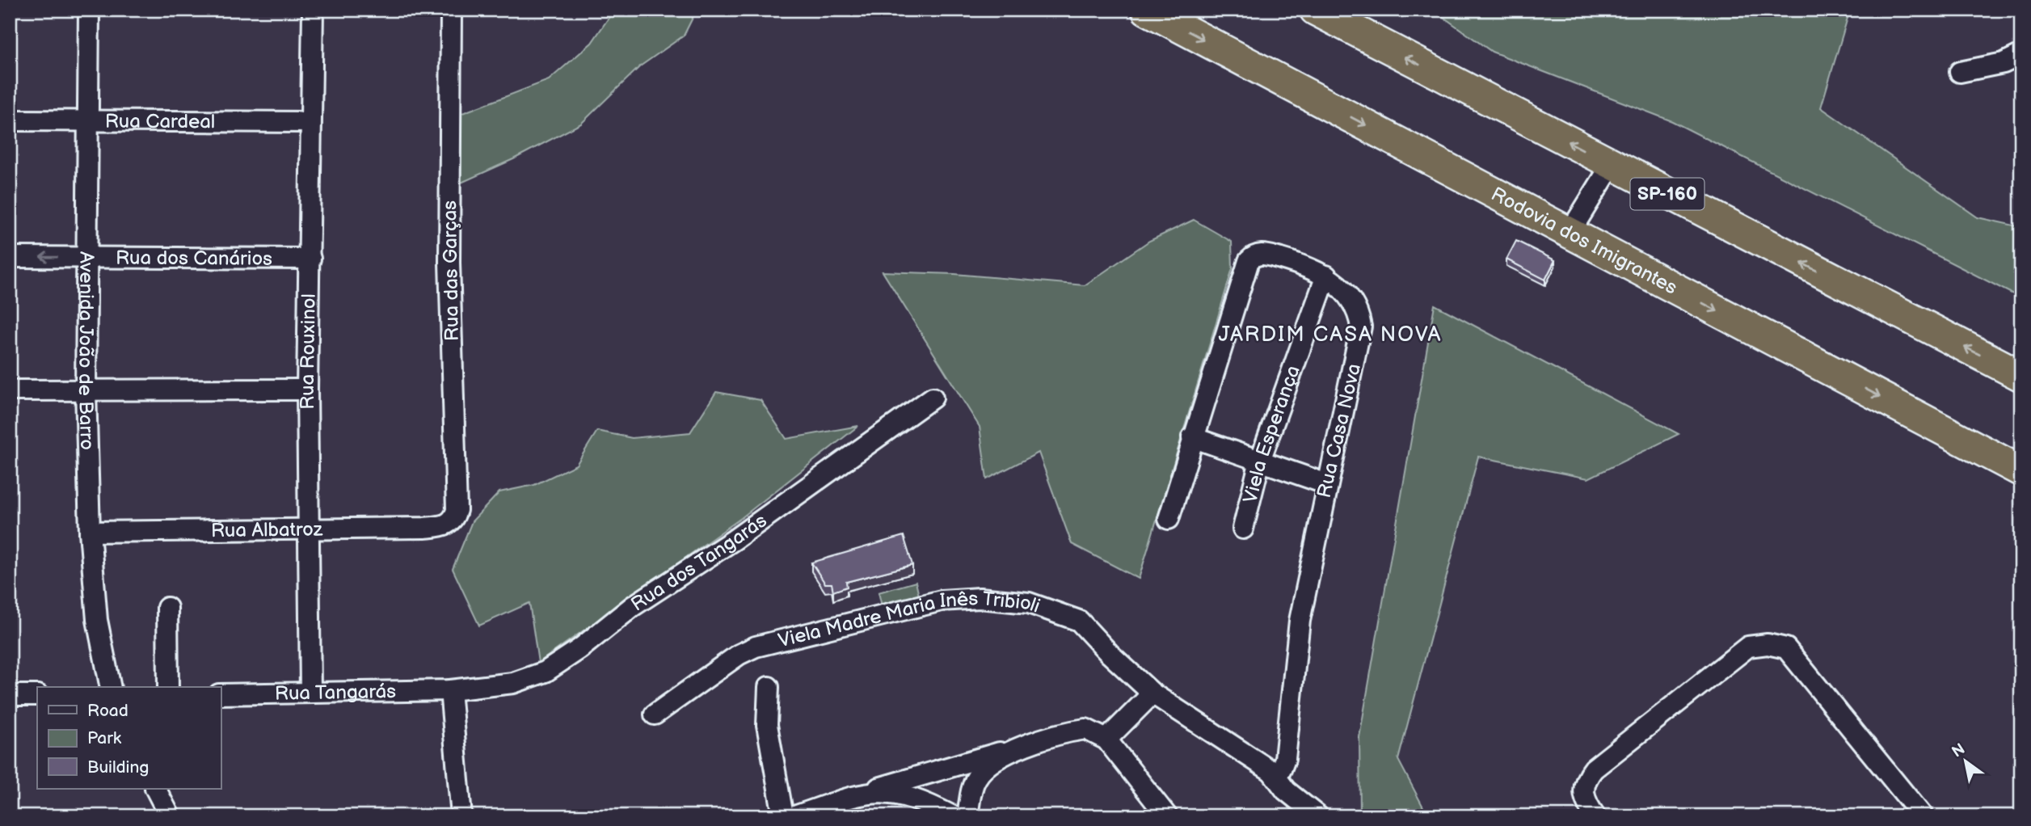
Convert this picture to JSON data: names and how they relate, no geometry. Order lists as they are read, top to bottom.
{
  "streets": {
    "highway": ["SP-160", "Rodovia dos Imigrantes"],
    "street": [
      "Rua Cardeal",
      "Rua dos Canários",
      "Rua das Garças",
      "Avenida João de Barro",
      "Rua Rouxinol",
      "Rua Casa Nova",
      "Viela Esperança",
      "Rua Albatroz",
      "Rua dos Tangarás",
      "Viela Madre Maria Inês Tribioli",
      "Rua Tangarás"
    ]
  },
  "crossings": [
    ["Rua Cardeal", "Avenida João de Barro"],
    ["Rua Cardeal", "Rua Rouxinol"],
    ["Rua dos Canários", "Avenida João de Barro"],
    ["Rua dos Canários", "Rua Rouxinol"],
    ["Rua das Garças", "Rua Albatroz"],
    ["Avenida João de Barro", "Rua Albatroz"],
    ["Rua Rouxinol", "Rua Albatroz"],
    ["Rua Rouxinol", "Rua Tangarás"],
    ["Rua Casa Nova", "Viela Esperança"],
    ["Rua Casa Nova", "Viela Madre Maria Inês Tribioli"],
    ["Rua dos Tangarás", "Rua Tangarás"]
  ],
  "districts": ["JARDIM CASA NOVA"],
  "legend": ["Road", "Park", "Building"],
  "north": "top left"
}
